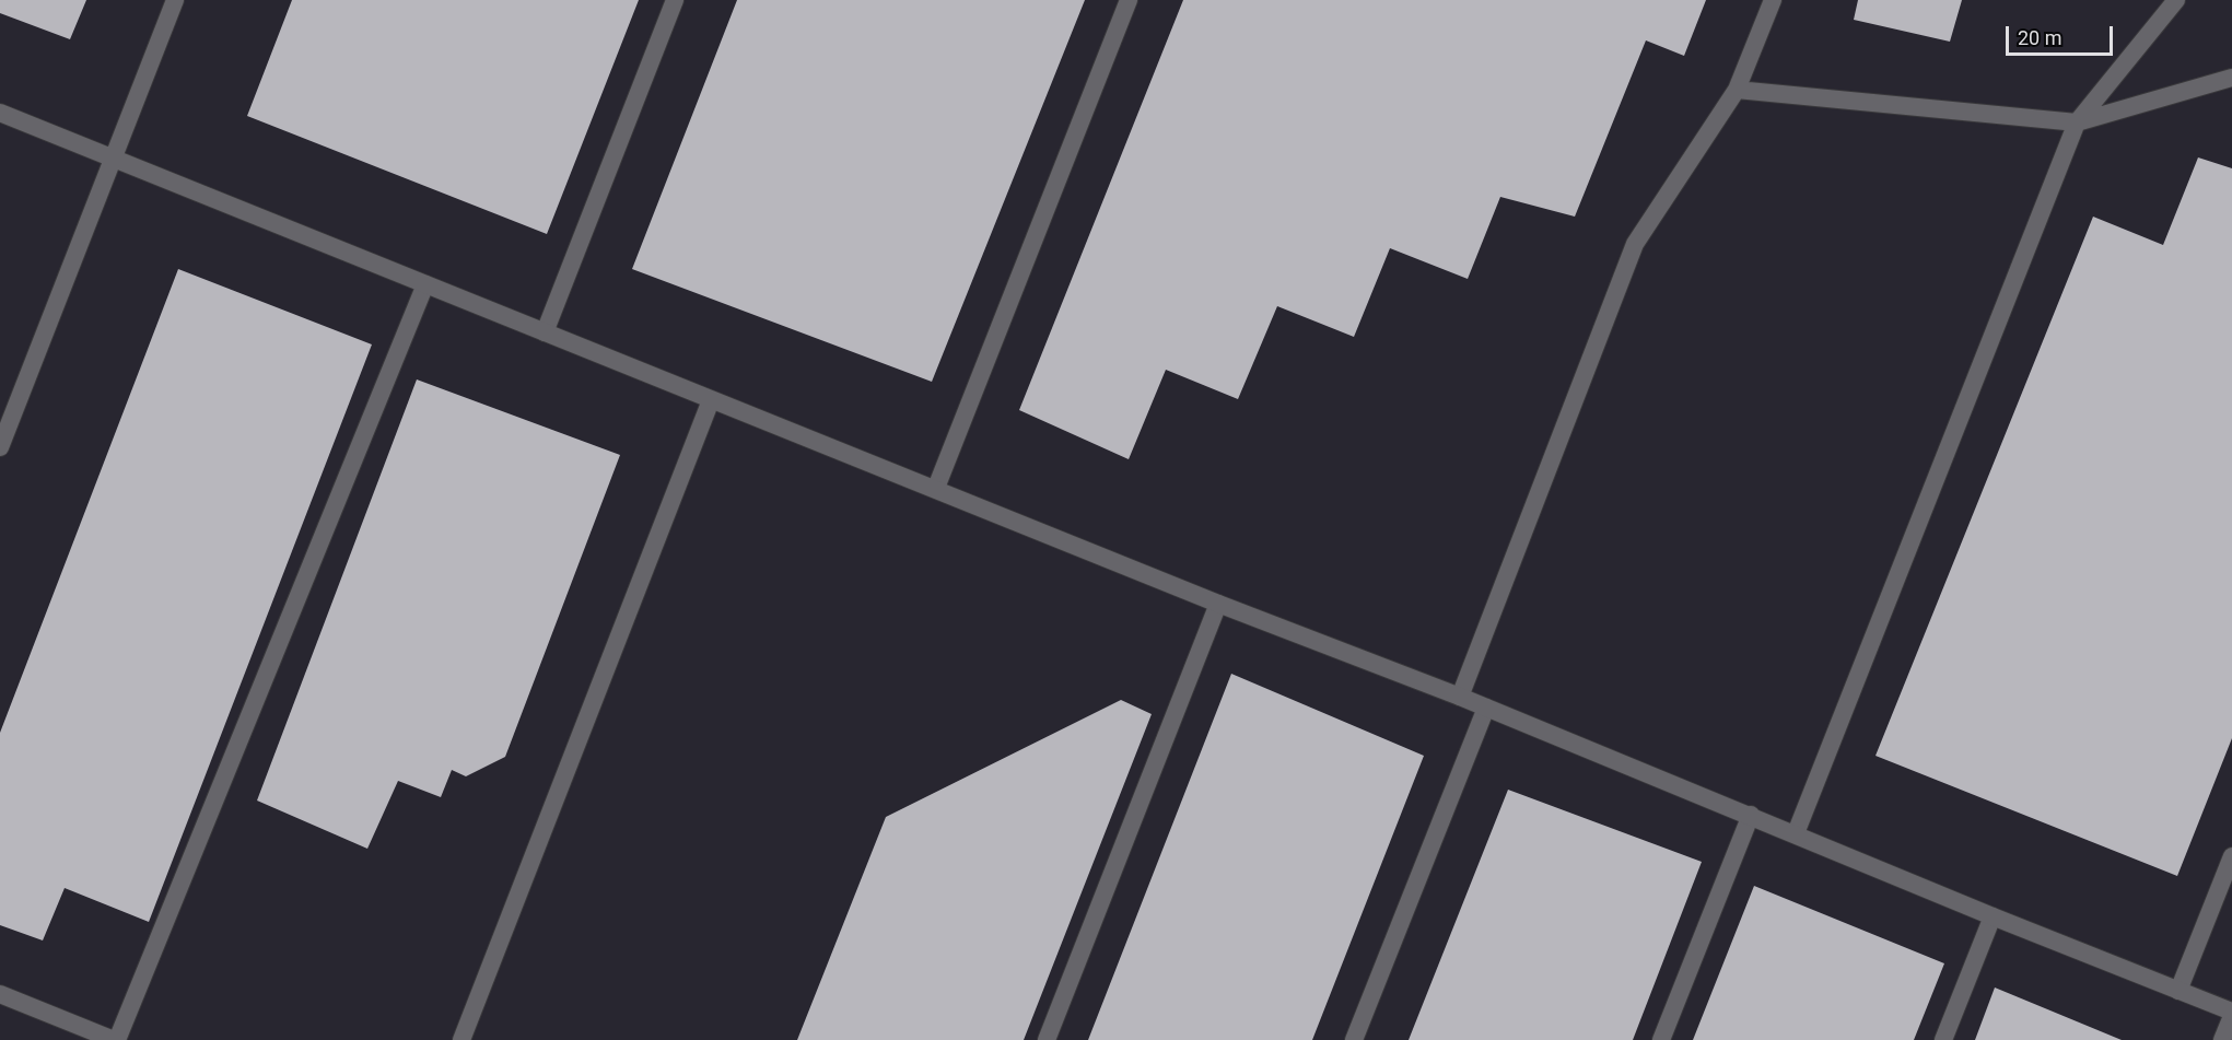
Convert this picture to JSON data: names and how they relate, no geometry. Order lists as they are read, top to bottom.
{
  "scale_bar": "20 m"
}
